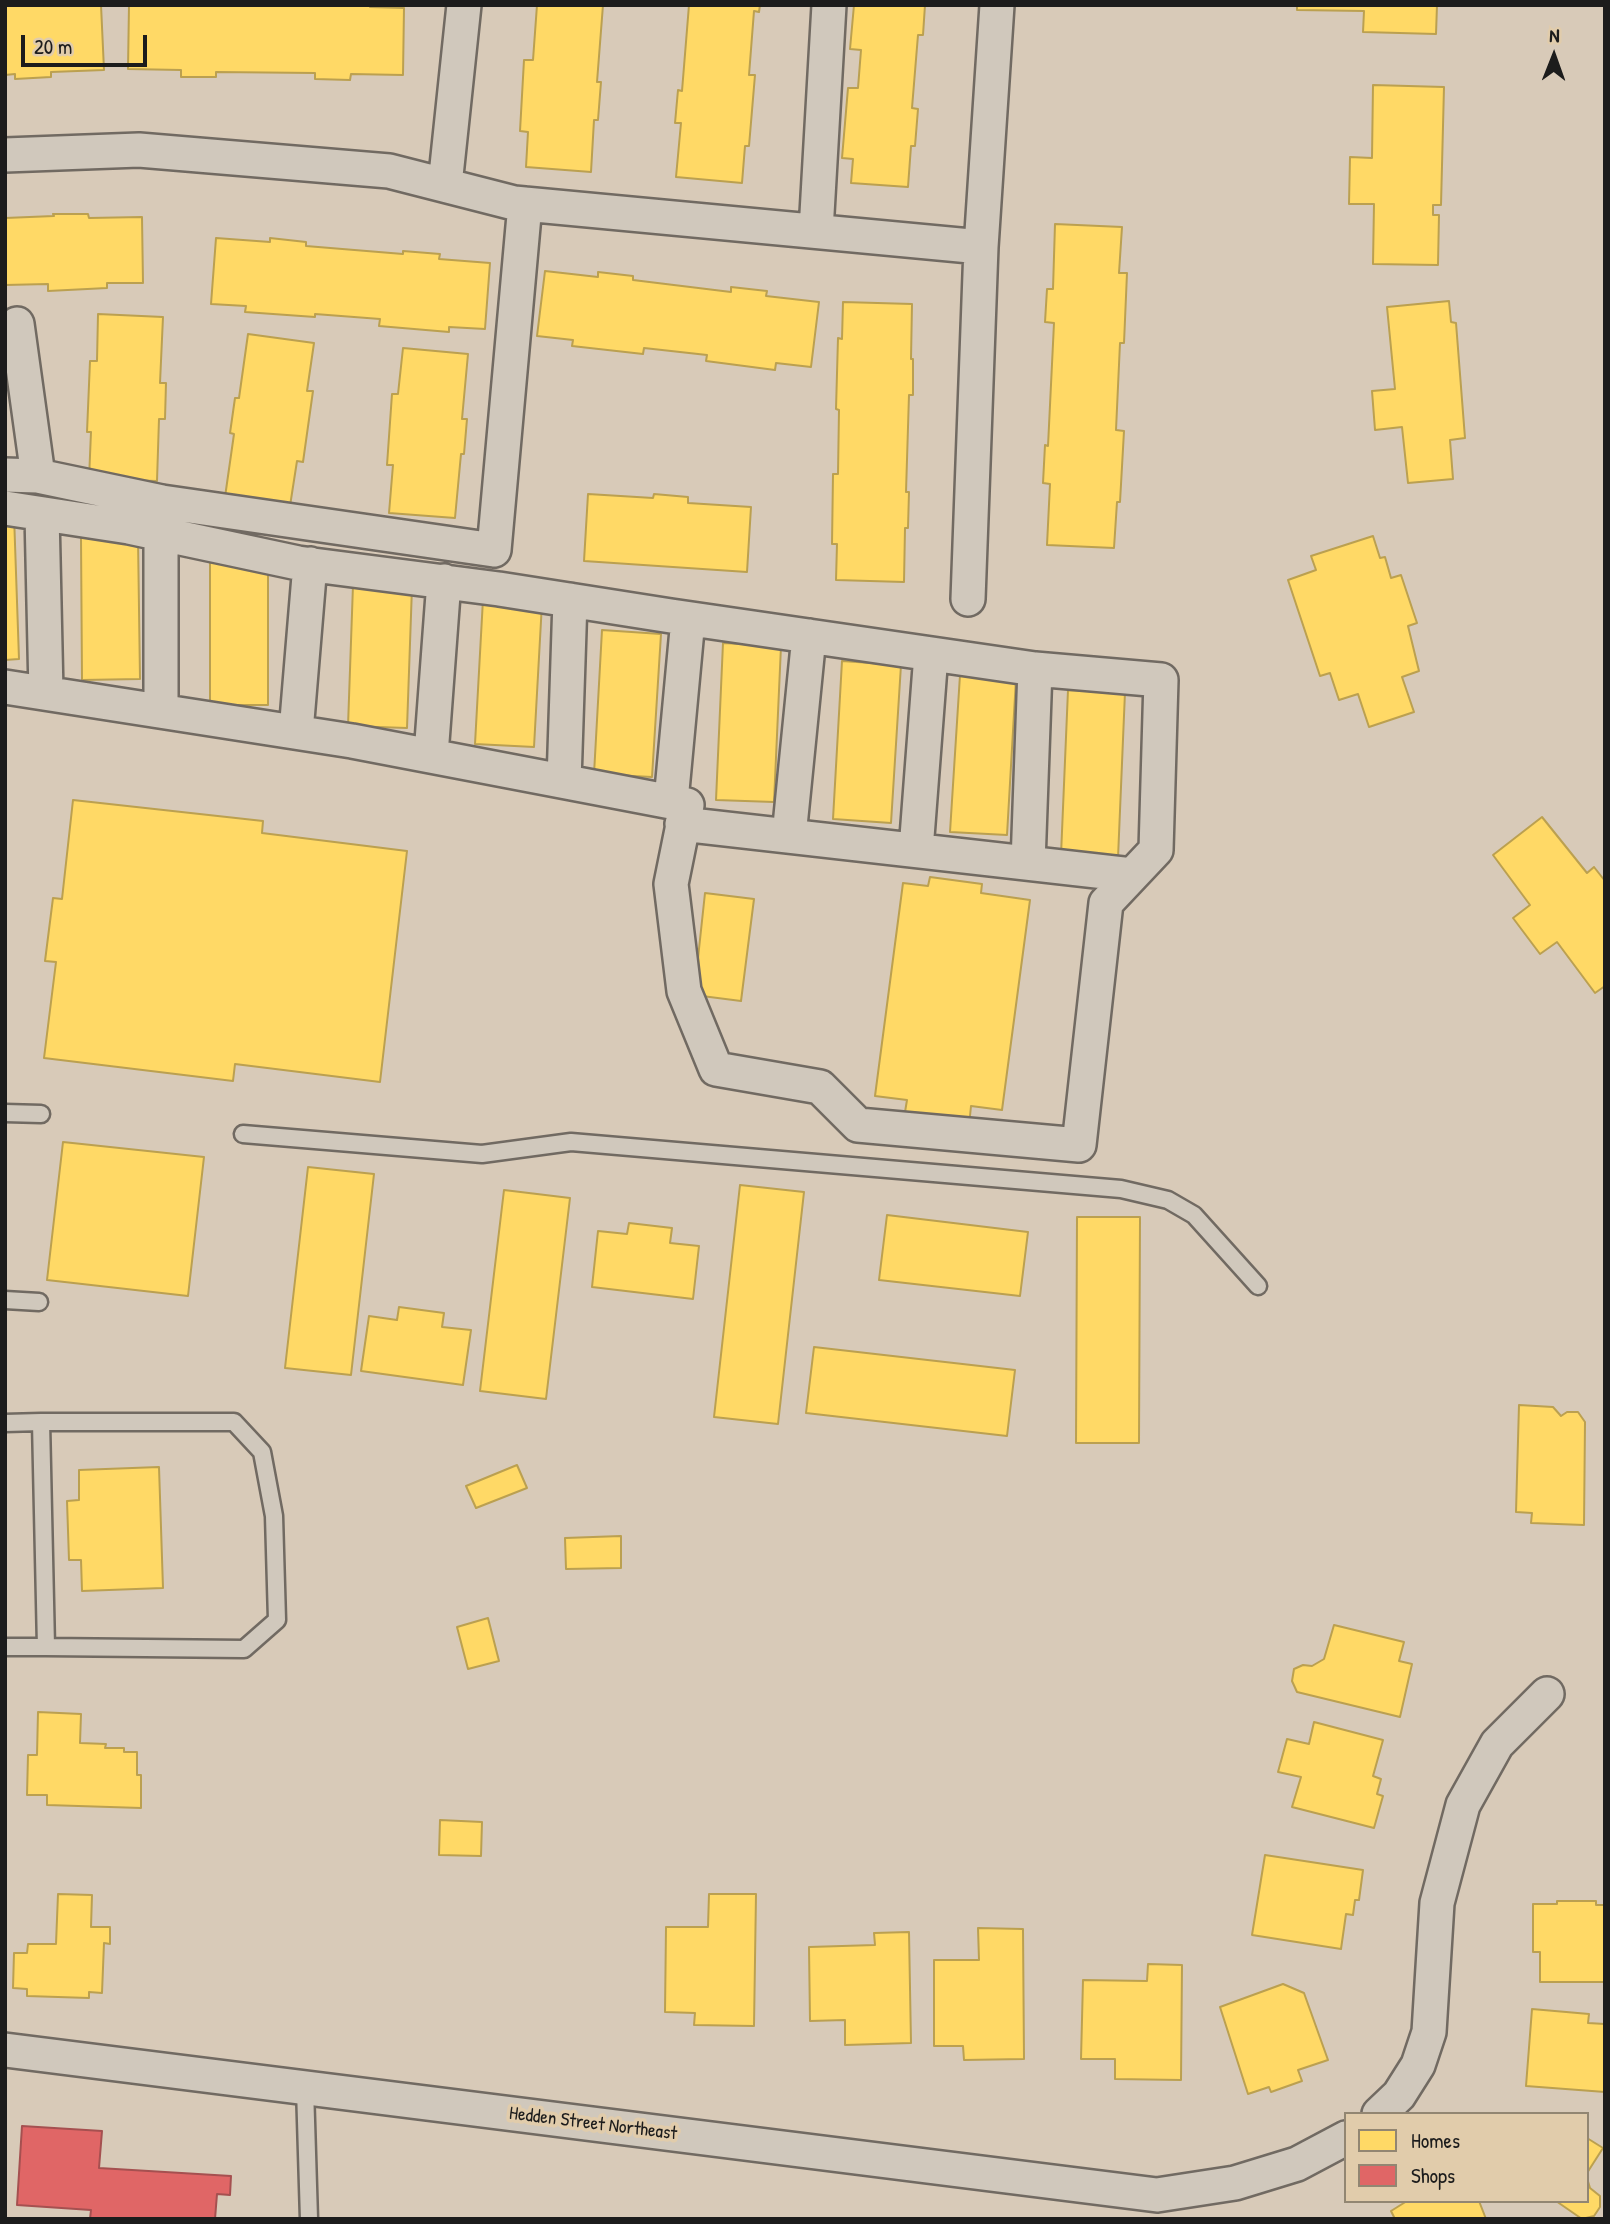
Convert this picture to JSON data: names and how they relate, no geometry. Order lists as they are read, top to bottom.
{
  "streets": {
    "street": ["Hedden Street Northeast"]
  },
  "legend": ["Homes", "Shops"],
  "scale_bar": "20 m",
  "north": "top"
}
